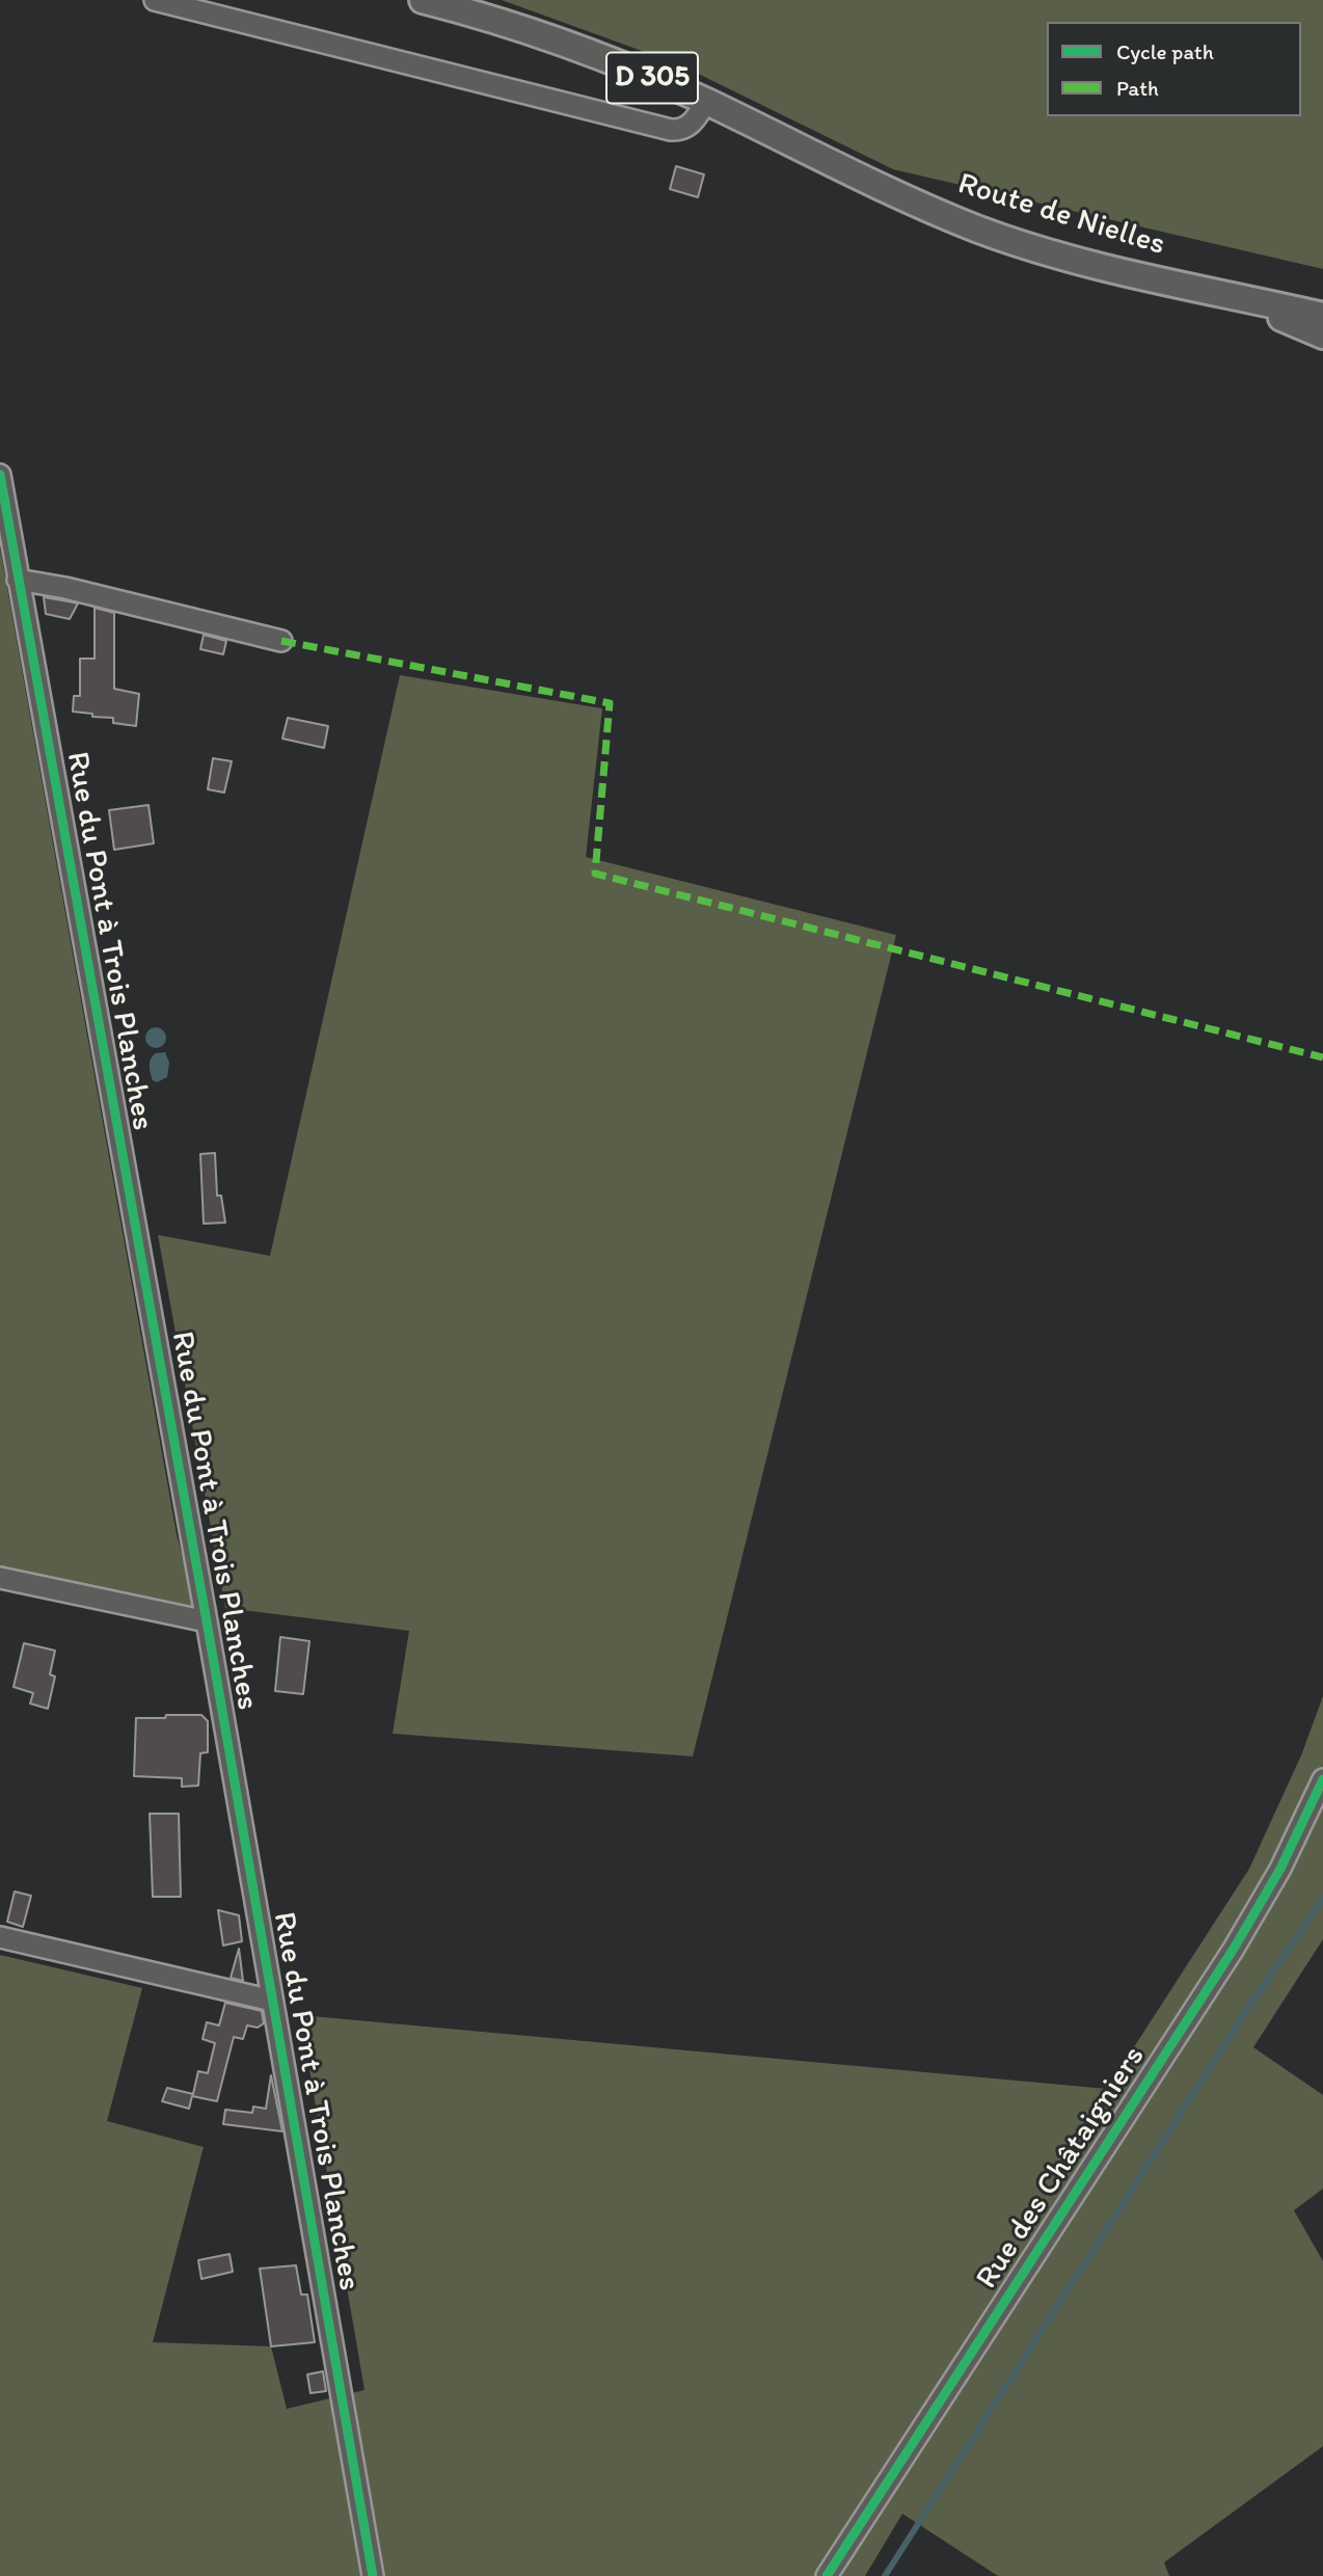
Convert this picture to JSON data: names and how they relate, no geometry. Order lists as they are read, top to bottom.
{
  "streets": {
    "main road": ["D 305", "Route de Nielles"],
    "street": ["Rue du Pont à Trois Planches", "Rue des Châtaigniers"]
  },
  "crossings": [
    ["D 305", "Route de Nielles"]
  ],
  "legend": ["Cycle path", "Path"]
}
